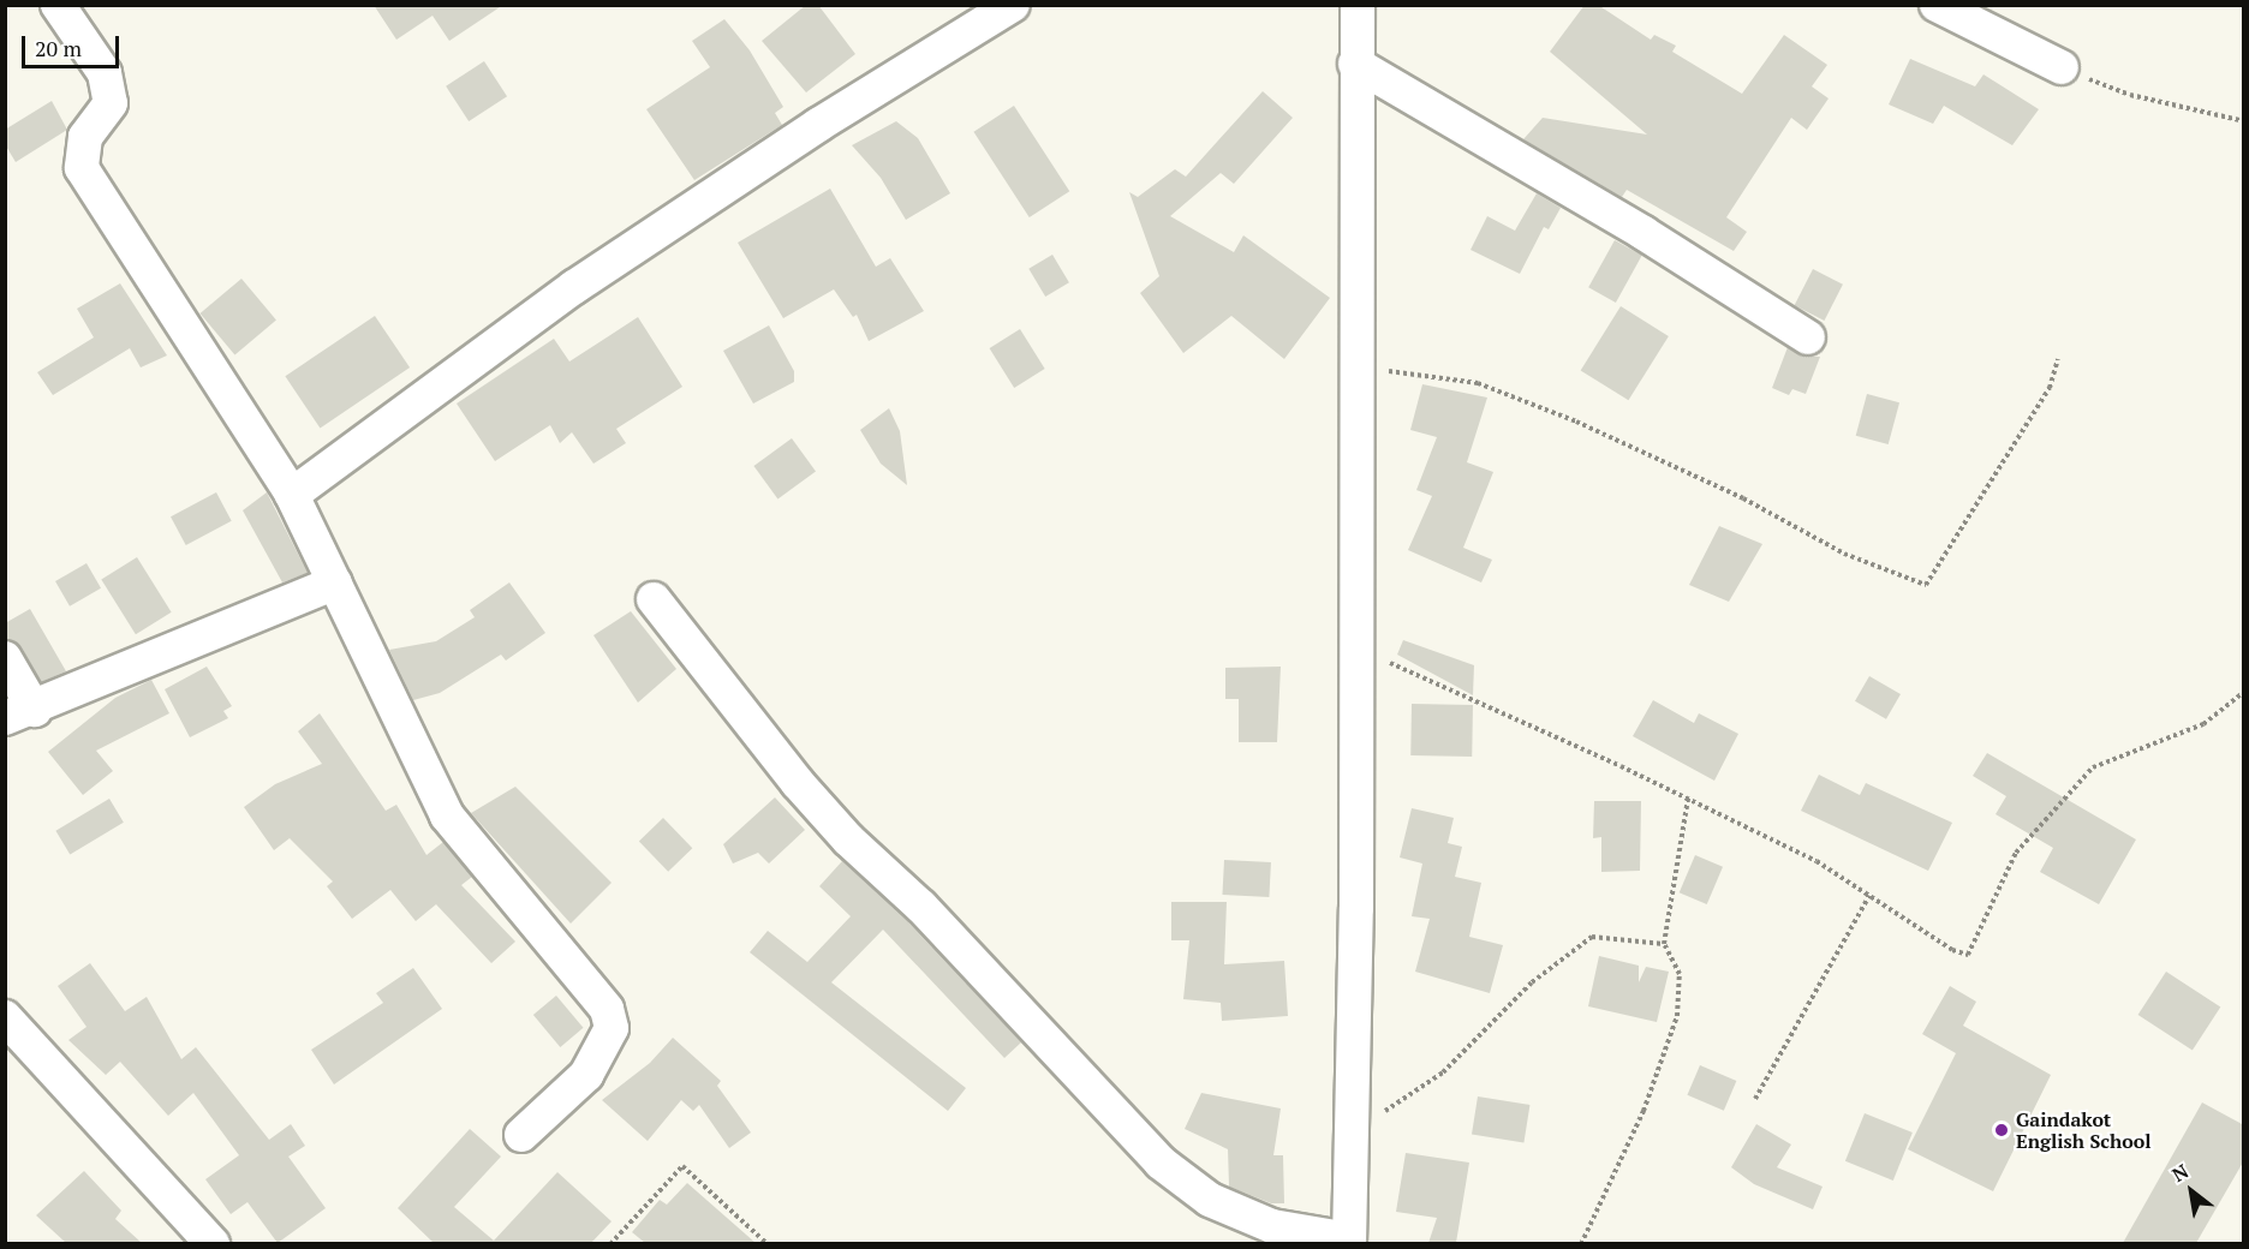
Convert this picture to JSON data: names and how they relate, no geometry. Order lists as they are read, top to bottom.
{
  "places": ["Gaindakot English School"],
  "scale_bar": "20 m",
  "north": "top left"
}
